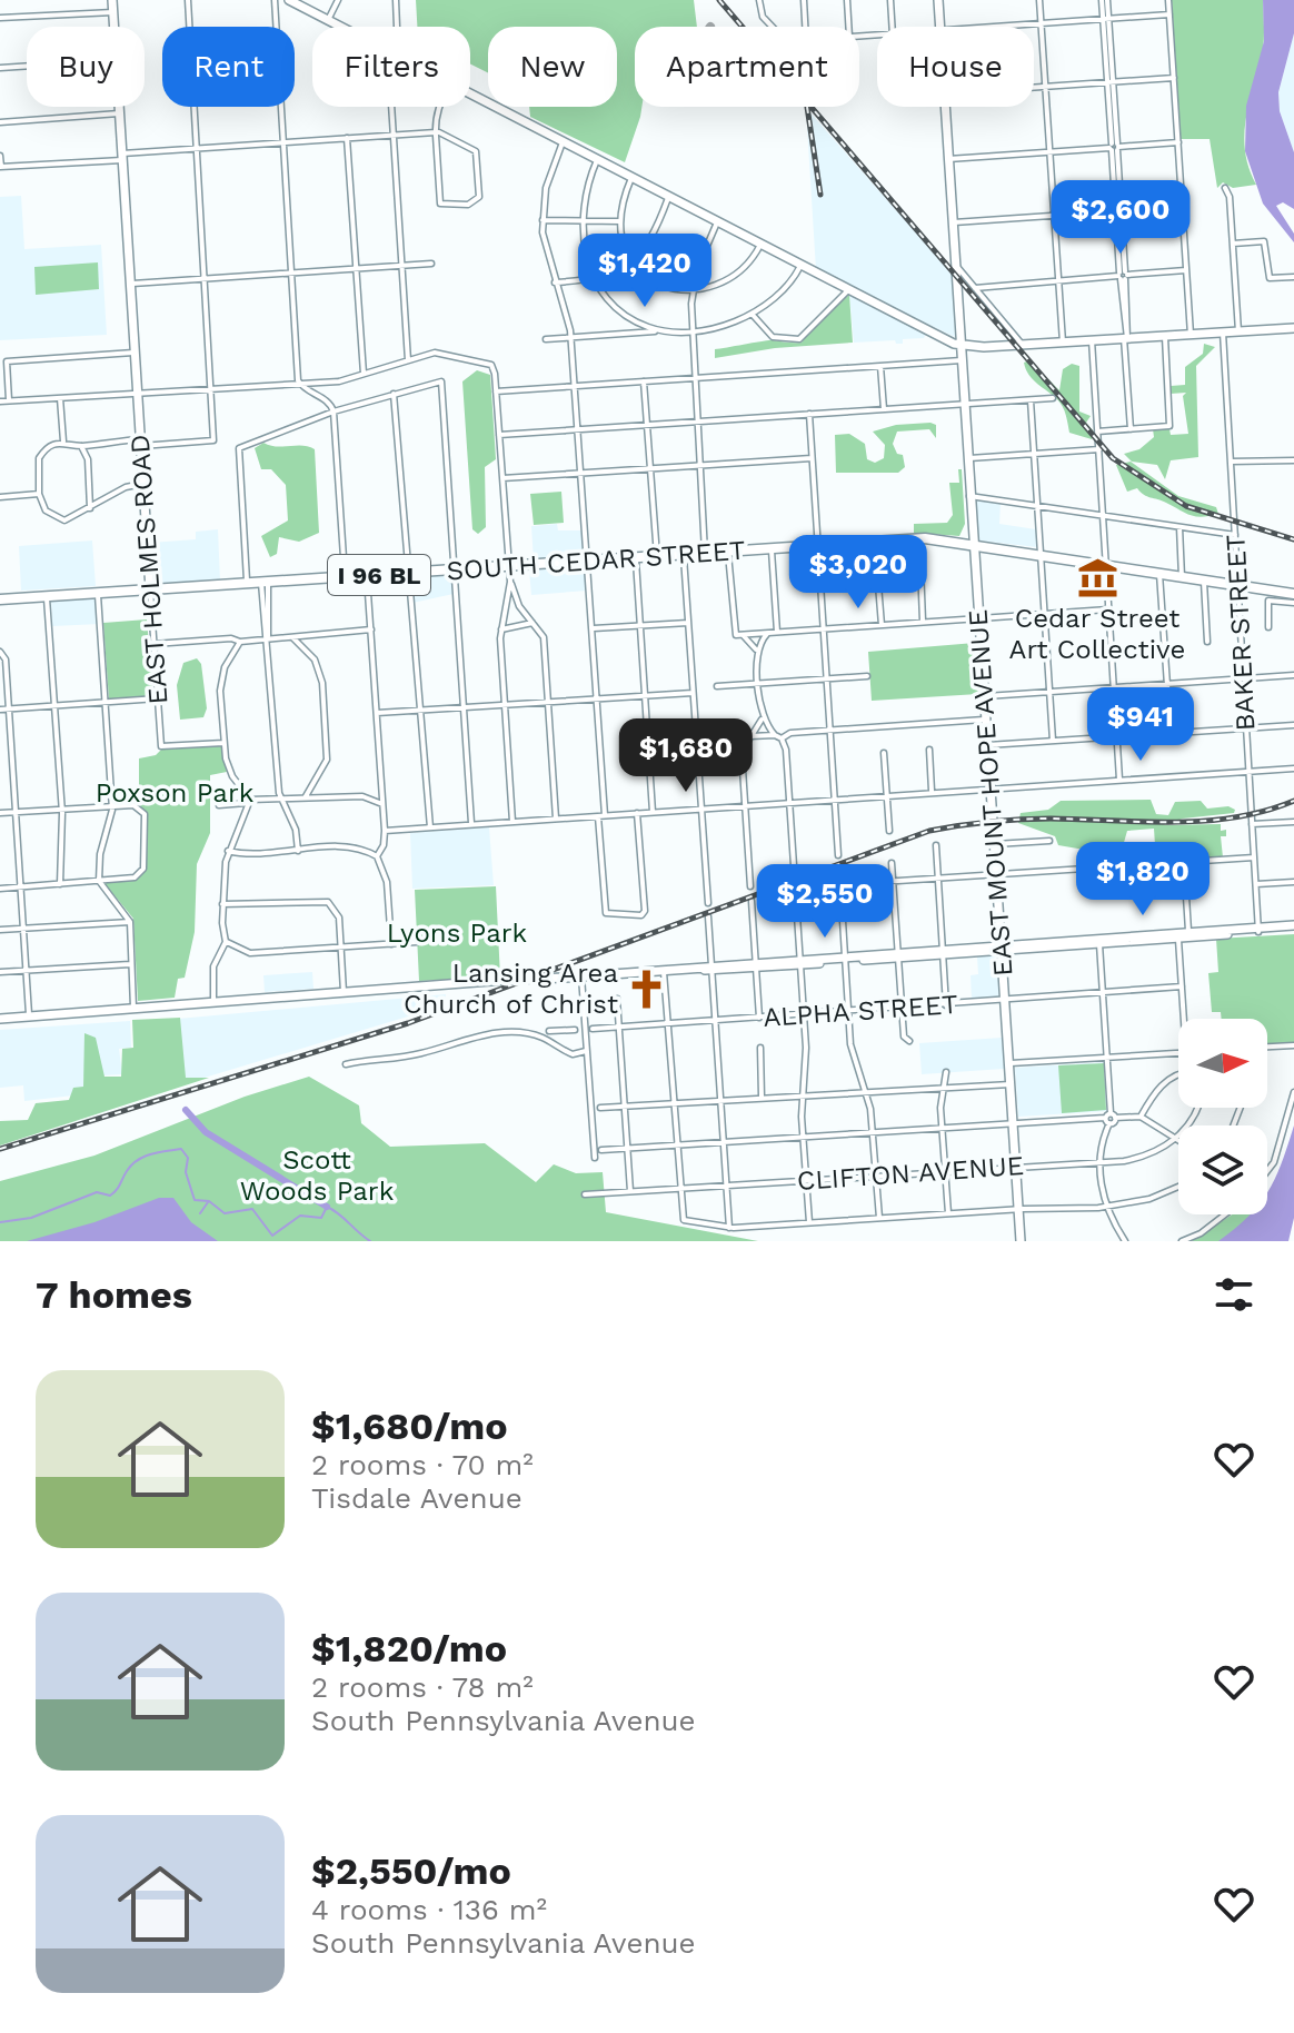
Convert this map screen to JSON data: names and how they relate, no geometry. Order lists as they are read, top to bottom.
{
  "streets": {
    "main road": ["SOUTH CEDAR STREET", "I 96 BL"],
    "street": [
      "EAST HOLMES ROAD",
      "BAKER STREET",
      "EAST MOUNT HOPE AVENUE",
      "ALPHA STREET",
      "CLIFTON AVENUE"
    ]
  },
  "crossings": [
    ["SOUTH CEDAR STREET", "EAST HOLMES ROAD"],
    ["SOUTH CEDAR STREET", "BAKER STREET"],
    ["SOUTH CEDAR STREET", "EAST MOUNT HOPE AVENUE"],
    ["EAST MOUNT HOPE AVENUE", "ALPHA STREET"],
    ["EAST MOUNT HOPE AVENUE", "CLIFTON AVENUE"]
  ],
  "parks": ["Poxson Park", "Lyons Park", "Scott Woods Park"],
  "places": {
    "museum": ["Cedar Street Art Collective"],
    "church": ["Lansing Area Church of Christ"]
  },
  "north": "right",
  "page": {
    "chip": [
      "Buy",
      "Rent",
      "Filters",
      "New",
      "Apartment",
      "House"
    ],
    "price": [
      "$2,600",
      "$1,420",
      "$3,020",
      "$941",
      "$1,680",
      "$1,820",
      "$2,550"
    ],
    "heading": "7 homes",
    "list": [
      {
        "name": "$1,680/mo",
        "note": "2 rooms · 70 m² · Tisdale Avenue"
      },
      {
        "name": "$1,820/mo",
        "note": "2 rooms · 78 m² · South Pennsylvania Avenue"
      },
      {
        "name": "$2,550/mo",
        "note": "4 rooms · 136 m² · South Pennsylvania Avenue"
      }
    ]
  }
}
